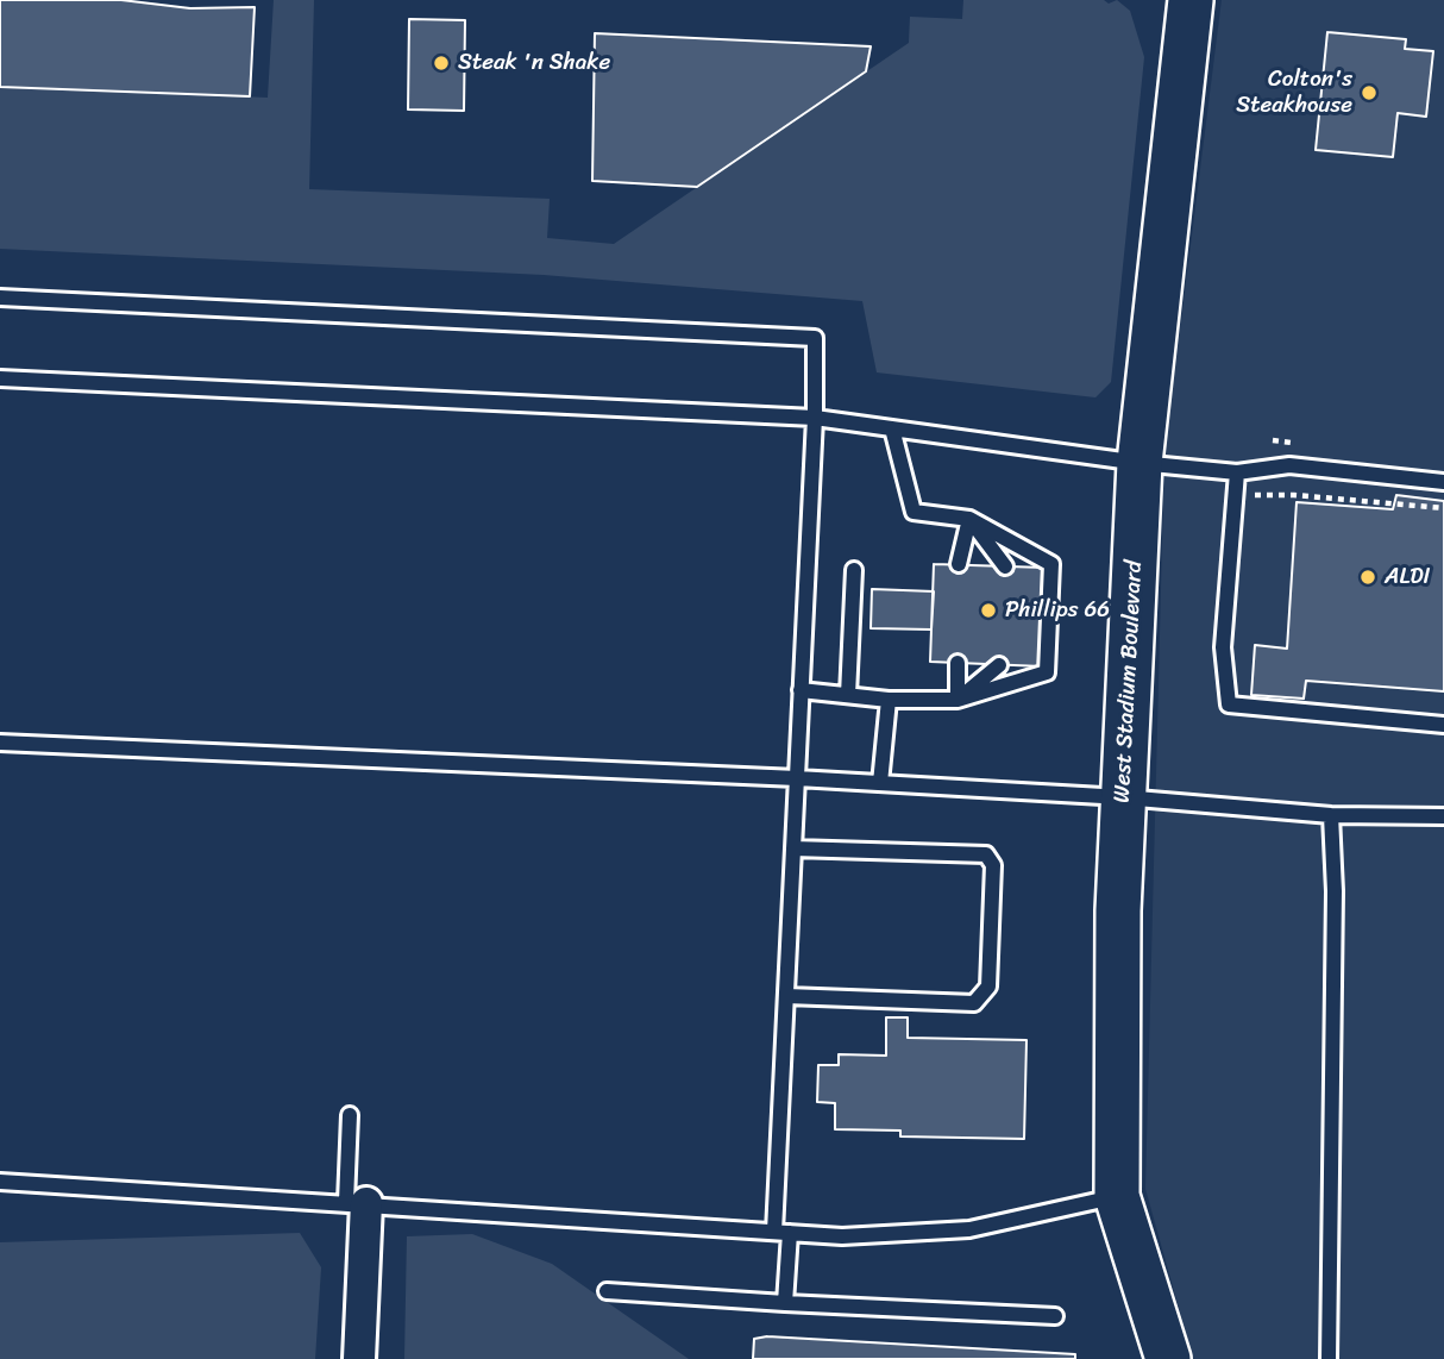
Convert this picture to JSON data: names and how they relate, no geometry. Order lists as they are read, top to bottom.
{
  "streets": {
    "main road": ["West Stadium Boulevard"]
  },
  "places": [
    "Steak 'n Shake",
    "Colton's Steakhouse",
    "ALDI",
    "Phillips 66"
  ]
}
